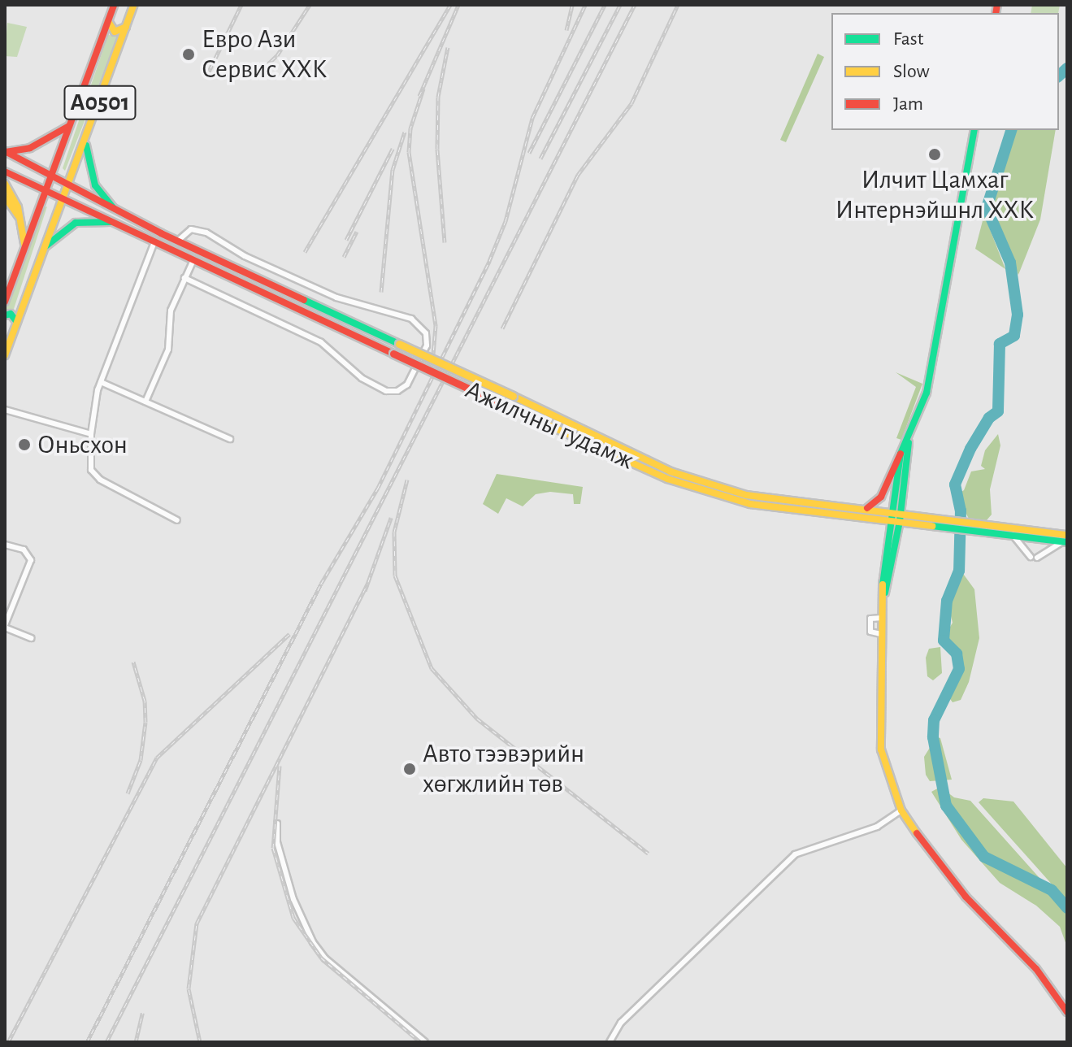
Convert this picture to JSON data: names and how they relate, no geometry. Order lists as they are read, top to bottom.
{
  "streets": {
    "main road": ["A0501", "Ажилчны гудамж"]
  },
  "crossings": [
    ["A0501", "Ажилчны гудамж"]
  ],
  "places": [
    "Евро Ази Сервис ХХК",
    "Илчит Цамхаг Интернэйшнл ХХК",
    "Оньсхон",
    "Авто тээвэрийн хөгжлийн төв"
  ],
  "legend": ["Fast", "Slow", "Jam"]
}
